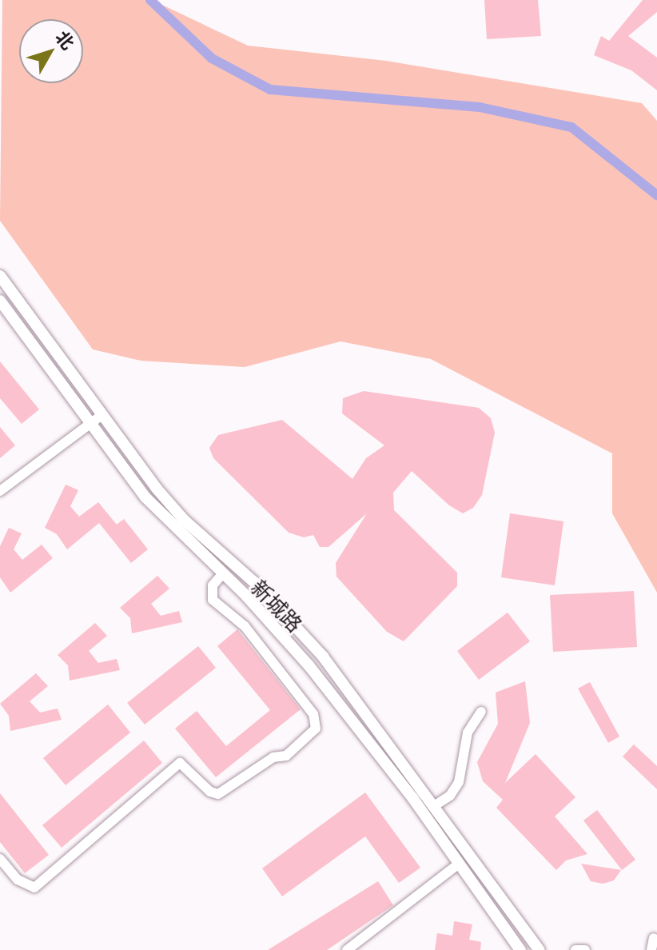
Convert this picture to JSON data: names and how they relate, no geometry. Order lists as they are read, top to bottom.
{
  "streets": {
    "main road": ["新城路"]
  },
  "north": "top right"
}
